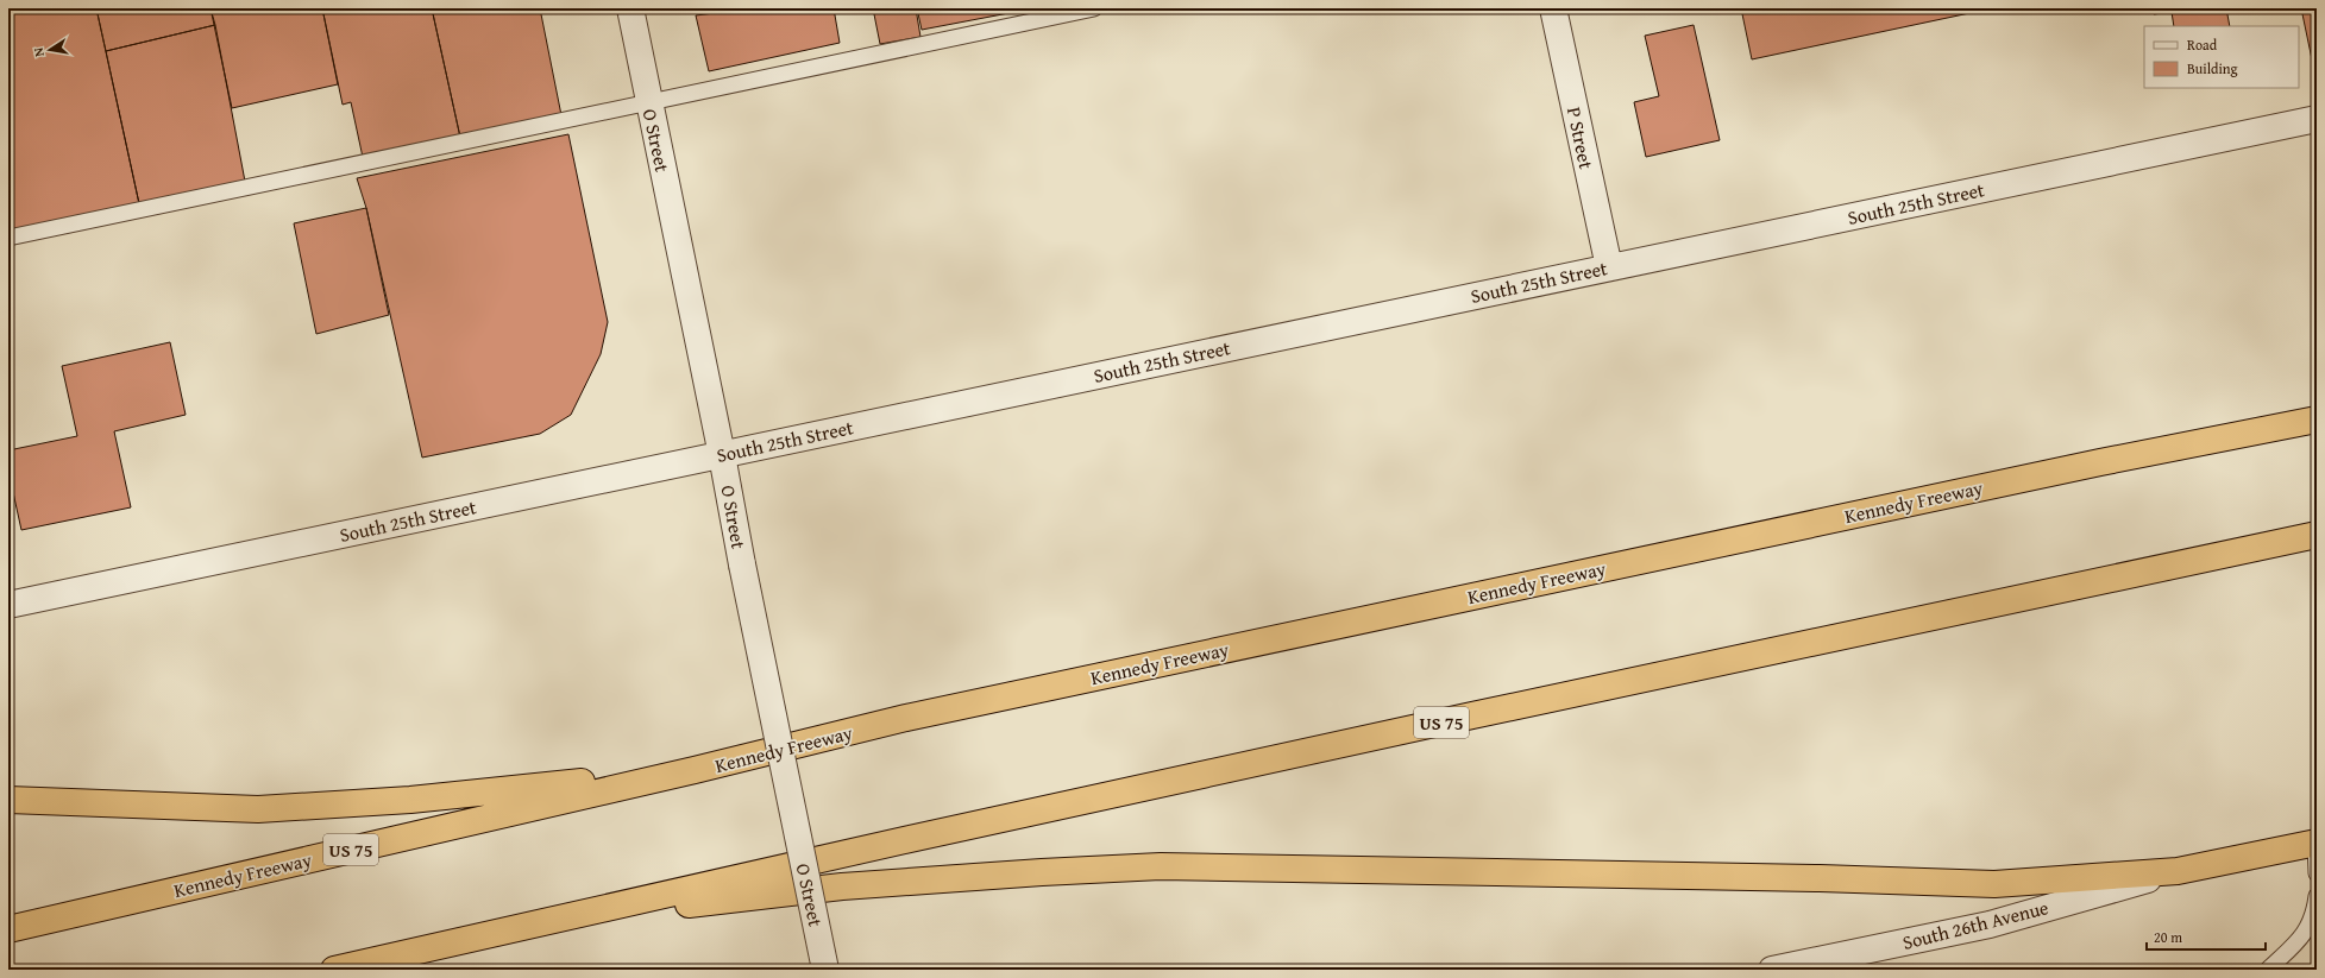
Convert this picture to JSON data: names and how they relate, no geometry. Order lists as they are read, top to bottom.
{
  "streets": {
    "highway": ["Kennedy Freeway", "US 75"],
    "street": [
      "P Street",
      "O Street",
      "South 25th Street",
      "South 26th Avenue"
    ]
  },
  "crossings": [
    ["P Street", "South 25th Street"],
    ["O Street", "South 25th Street"]
  ],
  "legend": ["Road", "Building"],
  "scale_bar": "20 m",
  "north": "left"
}
